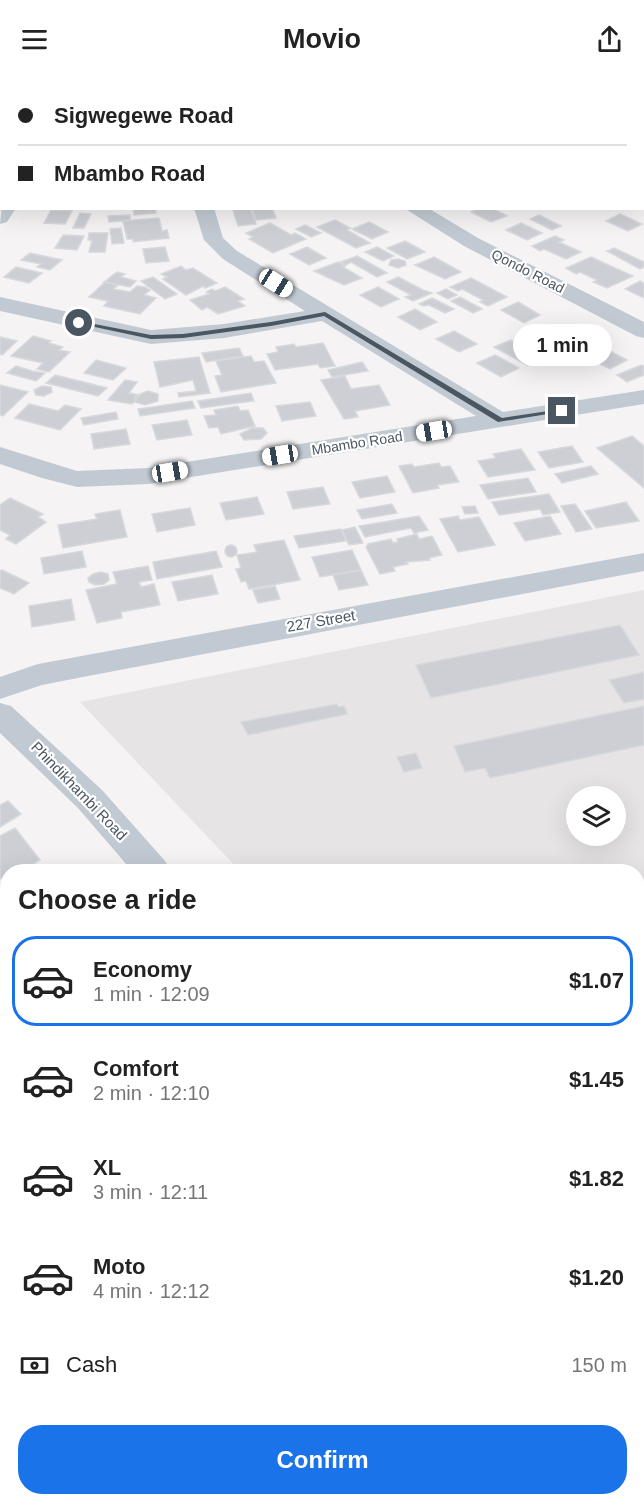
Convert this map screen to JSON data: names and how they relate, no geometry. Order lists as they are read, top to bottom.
{
  "streets": {
    "street": [
      "Qondo Road",
      "Mbambo Road",
      "227 Street",
      "Phindikhambi Road"
    ]
  },
  "page": {
    "header": "Movio",
    "banner": ["Sigwegewe Road", "Mbambo Road"],
    "bubble": "1 min",
    "heading": "Choose a ride",
    "list": [
      {
        "name": "Economy",
        "note": "1 min · 12:09",
        "value": "$1.07"
      },
      {
        "name": "Comfort",
        "note": "2 min · 12:10",
        "value": "$1.45"
      },
      {
        "name": "XL",
        "note": "3 min · 12:11",
        "value": "$1.82"
      },
      {
        "name": "Moto",
        "note": "4 min · 12:12",
        "value": "$1.20"
      }
    ],
    "pay": ["Cash", "150 m"],
    "buttons": "Confirm"
  }
}
